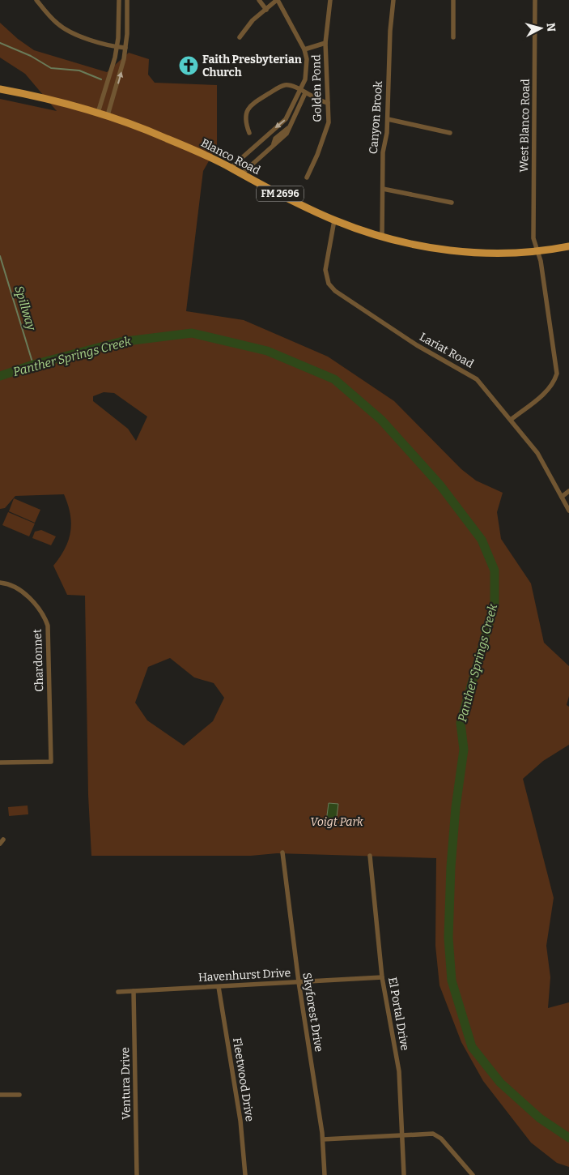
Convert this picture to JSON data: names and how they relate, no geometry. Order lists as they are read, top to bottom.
{
  "streets": {
    "main road": ["Blanco Road", "FM 2696"],
    "street": [
      "Golden Pond",
      "Canyon Brook",
      "West Blanco Road",
      "Lariat Road",
      "Chardonnet",
      "Havenhurst Drive",
      "Skyforest Drive",
      "El Portal Drive",
      "Fleetwood Drive",
      "Ventura Drive"
    ]
  },
  "crossings": [
    ["Canyon Brook", "Blanco Road"],
    ["West Blanco Road", "Blanco Road"],
    ["West Blanco Road", "Lariat Road"],
    ["Blanco Road", "Lariat Road"],
    ["Havenhurst Drive", "Skyforest Drive"],
    ["Havenhurst Drive", "El Portal Drive"],
    ["Havenhurst Drive", "Fleetwood Drive"],
    ["Havenhurst Drive", "Ventura Drive"]
  ],
  "water": ["Spillway", "Panther Springs Creek"],
  "parks": ["Voigt Park"],
  "places": {
    "church": ["Faith Presbyterian Church"]
  },
  "north": "right"
}
